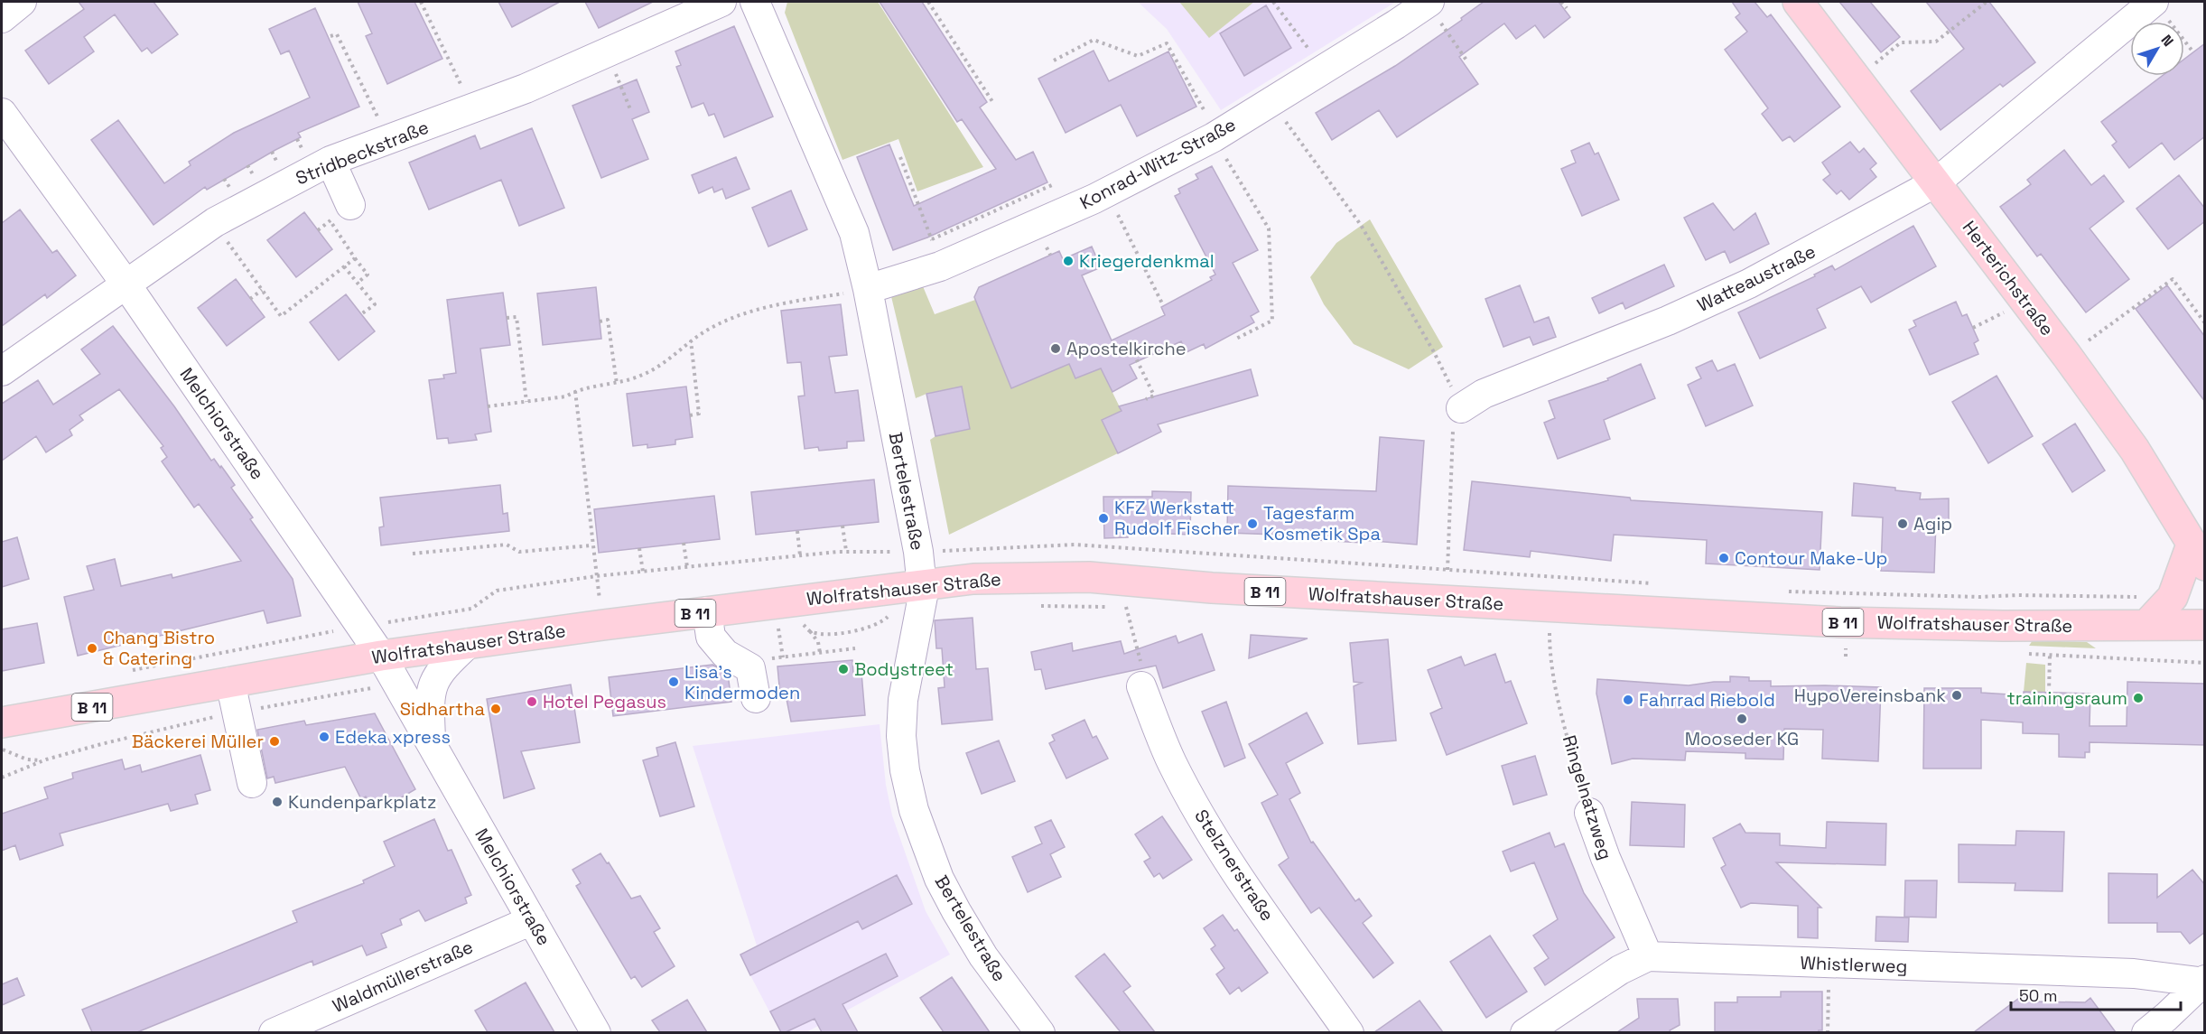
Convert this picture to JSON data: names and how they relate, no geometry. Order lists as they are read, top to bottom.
{
  "streets": {
    "main road": ["Herterichstraße", "Wolfratshauser Straße", "B 11"],
    "street": [
      "Stridbeckstraße",
      "Konrad-Witz-Straße",
      "Watteaustraße",
      "Melchiorstraße",
      "Bertelestraße",
      "Ringelnatzweg",
      "Stelznerstraße",
      "Whistlerweg",
      "Waldmüllerstraße"
    ]
  },
  "crossings": [
    ["Stridbeckstraße", "Melchiorstraße"],
    ["Konrad-Witz-Straße", "Bertelestraße"],
    ["Watteaustraße", "Herterichstraße"],
    ["Melchiorstraße", "Wolfratshauser Straße"],
    ["Melchiorstraße", "Waldmüllerstraße"],
    ["Bertelestraße", "Wolfratshauser Straße"],
    ["Ringelnatzweg", "Whistlerweg"]
  ],
  "places": [
    "Kriegerdenkmal",
    "Apostelkirche",
    "KFZ Werkstatt Rudolf Fischer",
    "Tagesfarm Kosmetik Spa",
    "Agip",
    "Contour Make-Up",
    "Chang Bistro & Catering",
    "Bodystreet",
    "Lisa's Kindermoden",
    "HypoVereinsbank",
    "trainingsraum",
    "Fahrrad Riebold",
    "Hotel Pegasus",
    "Sidhartha",
    "Mooseder KG",
    "Edeka xpress",
    "Bäckerei Müller",
    "Kundenparkplatz"
  ],
  "scale_bar": "50 m",
  "north": "top right"
}
